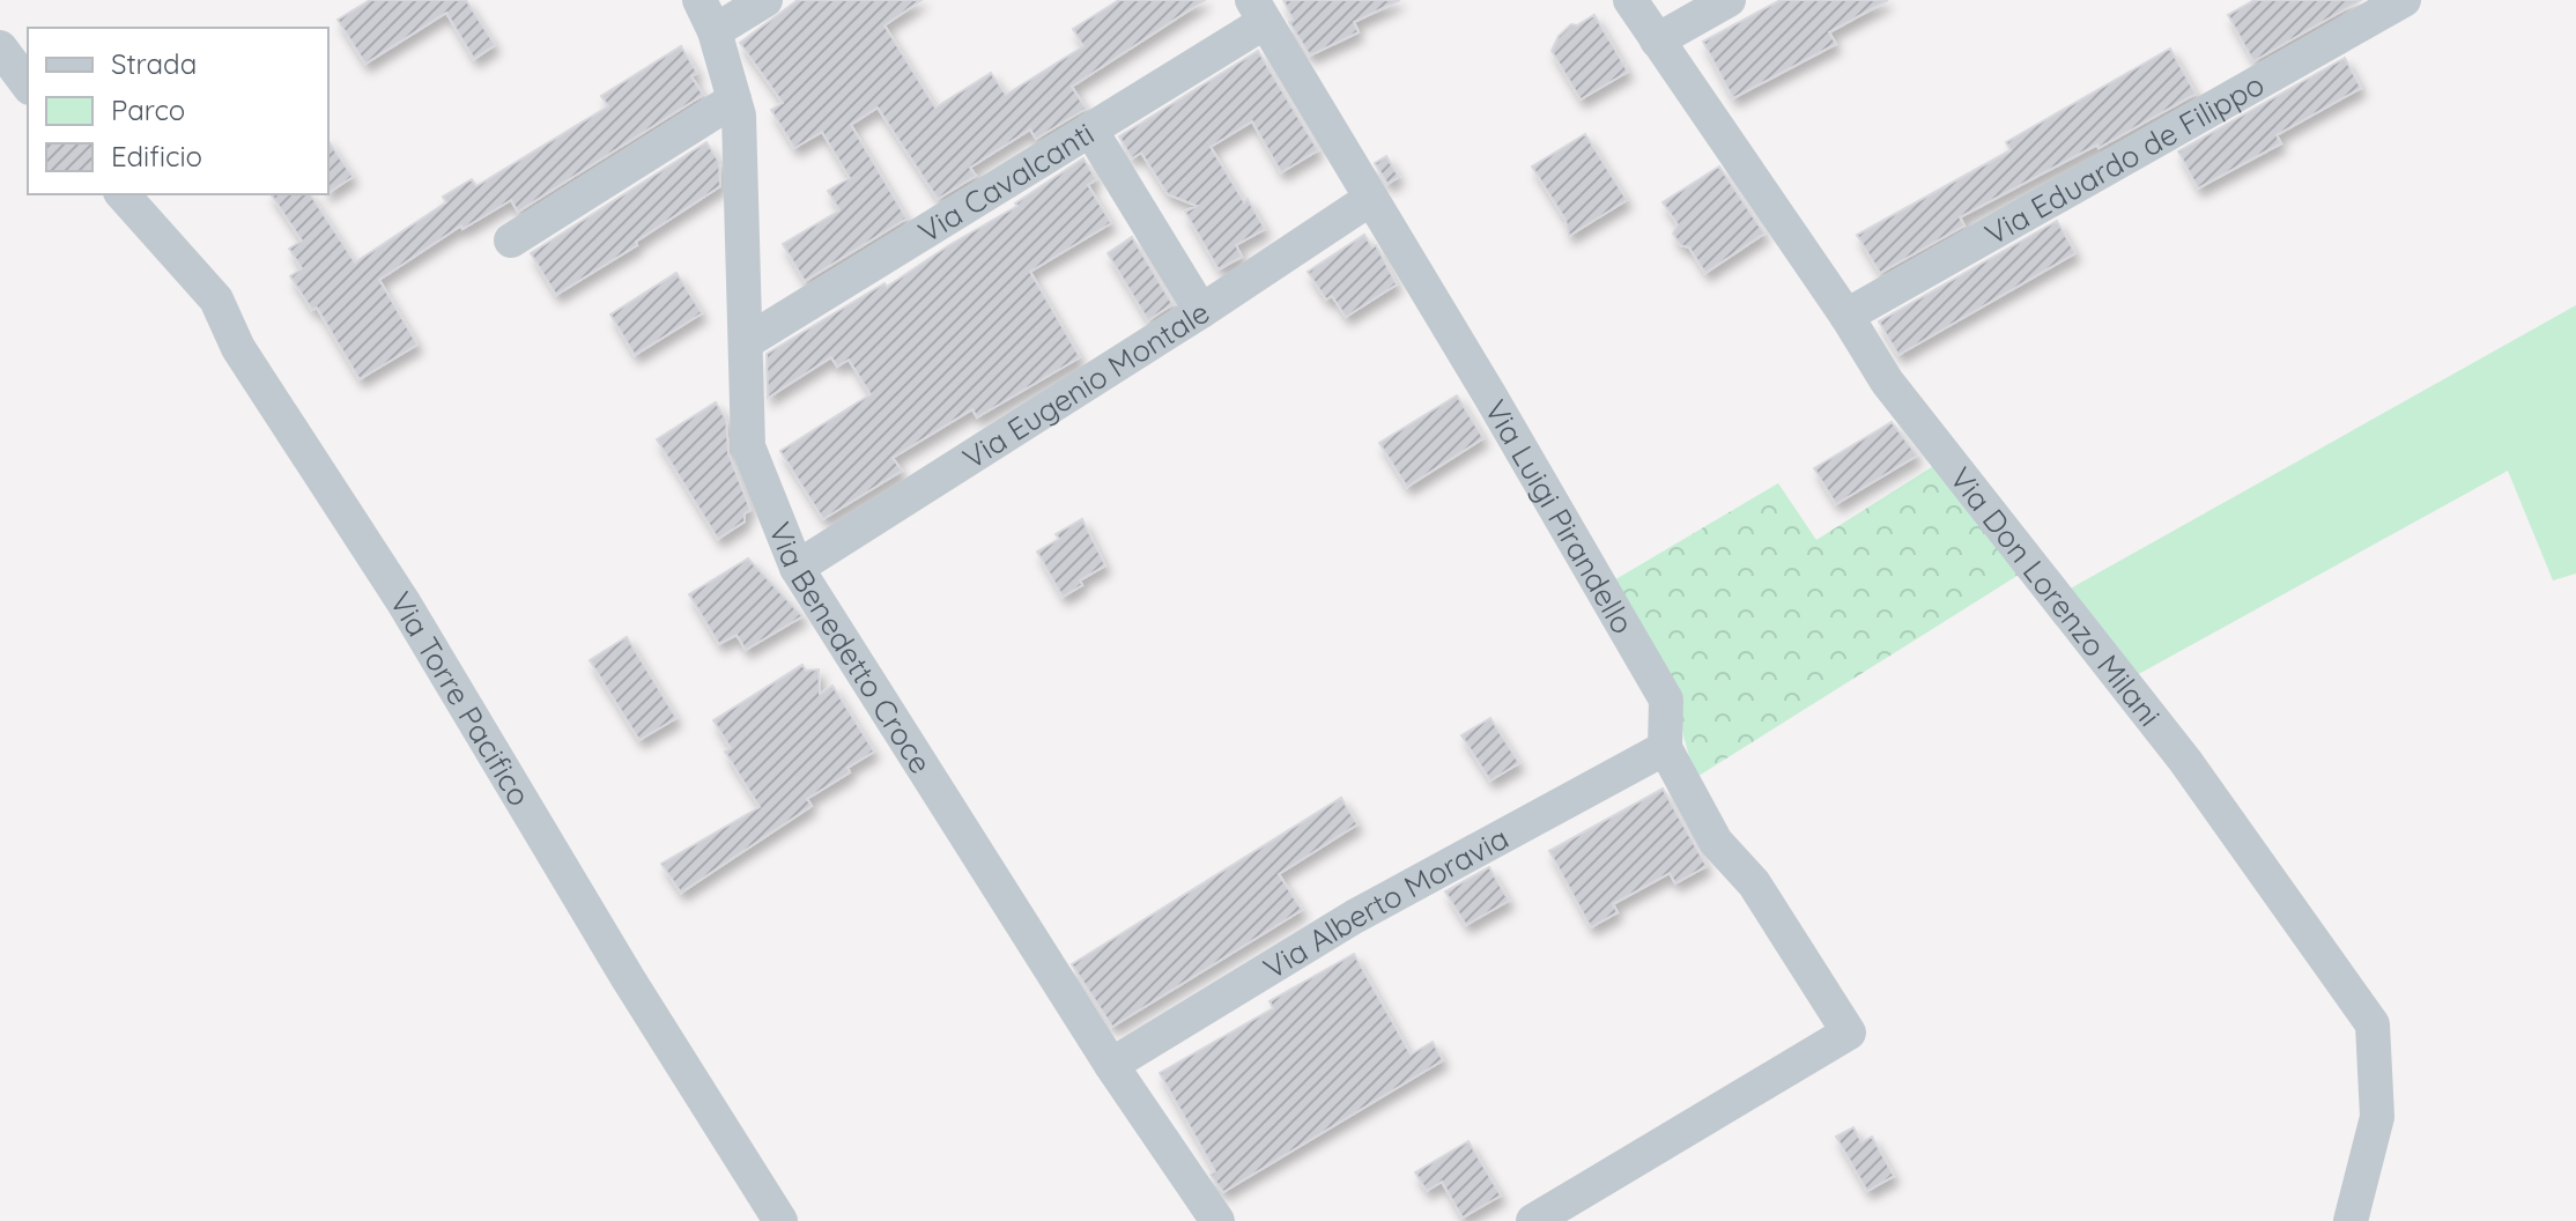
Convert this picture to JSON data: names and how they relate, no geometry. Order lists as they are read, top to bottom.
{
  "streets": {
    "street": [
      "Via Eduardo de Filippo",
      "Via Cavalcanti",
      "Via Eugenio Montale",
      "Via Luigi Pirandello",
      "Via Don Lorenzo Milani",
      "Via Benedetto Croce",
      "Via Torre Pacifico",
      "Via Alberto Moravia"
    ]
  },
  "crossings": [
    ["Via Eduardo de Filippo", "Via Don Lorenzo Milani"],
    ["Via Cavalcanti", "Via Luigi Pirandello"],
    ["Via Cavalcanti", "Via Benedetto Croce"],
    ["Via Eugenio Montale", "Via Luigi Pirandello"],
    ["Via Eugenio Montale", "Via Benedetto Croce"],
    ["Via Luigi Pirandello", "Via Alberto Moravia"],
    ["Via Benedetto Croce", "Via Alberto Moravia"]
  ],
  "legend": ["Strada", "Parco", "Edificio"]
}
